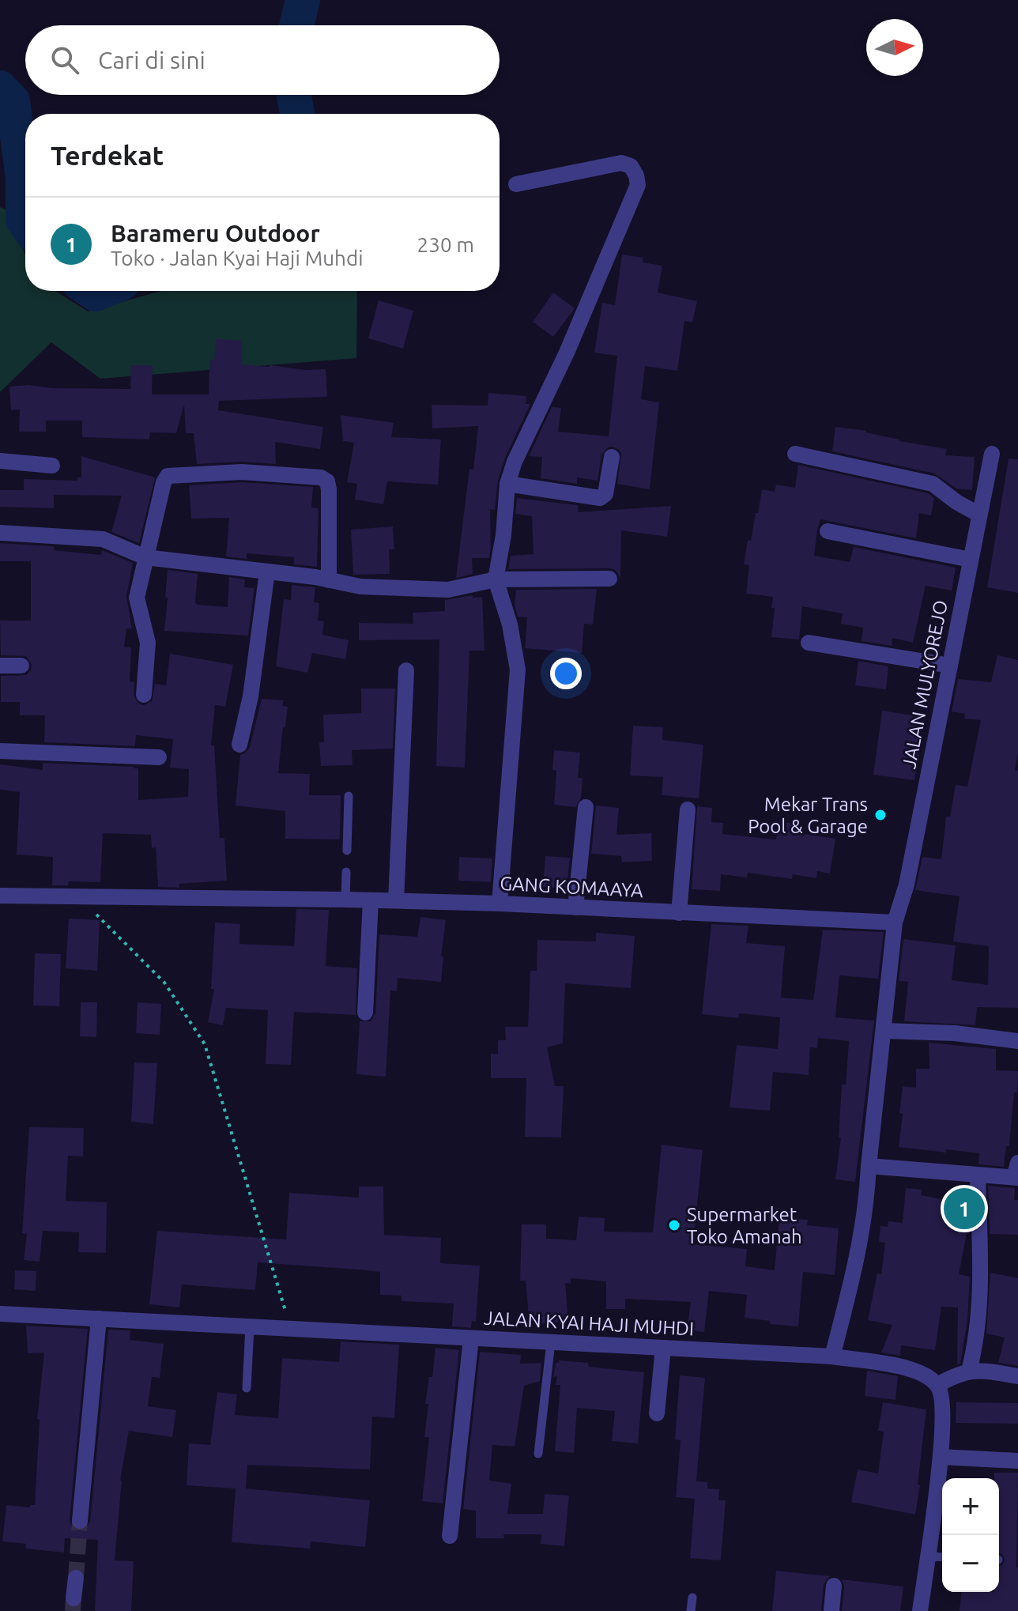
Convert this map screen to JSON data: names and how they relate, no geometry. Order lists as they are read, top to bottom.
{
  "streets": {
    "street": ["JALAN MULYOREJO", "GANG KOMAAYA", "JALAN KYAI HAJI MUHDI"]
  },
  "crossings": [
    ["JALAN MULYOREJO", "GANG KOMAAYA"]
  ],
  "places": ["Mekar Trans Pool & Garage", "Supermarket Toko Amanah"],
  "north": "right",
  "page": {
    "search": "Cari di sini",
    "heading": "Terdekat",
    "list": [
      {
        "mark": "1",
        "name": "Barameru Outdoor",
        "note": "Toko · Jalan Kyai Haji Muhdi",
        "value": "230 m"
      }
    ],
    "pins": "1",
    "map_buttons": ["+", "−"]
  }
}
